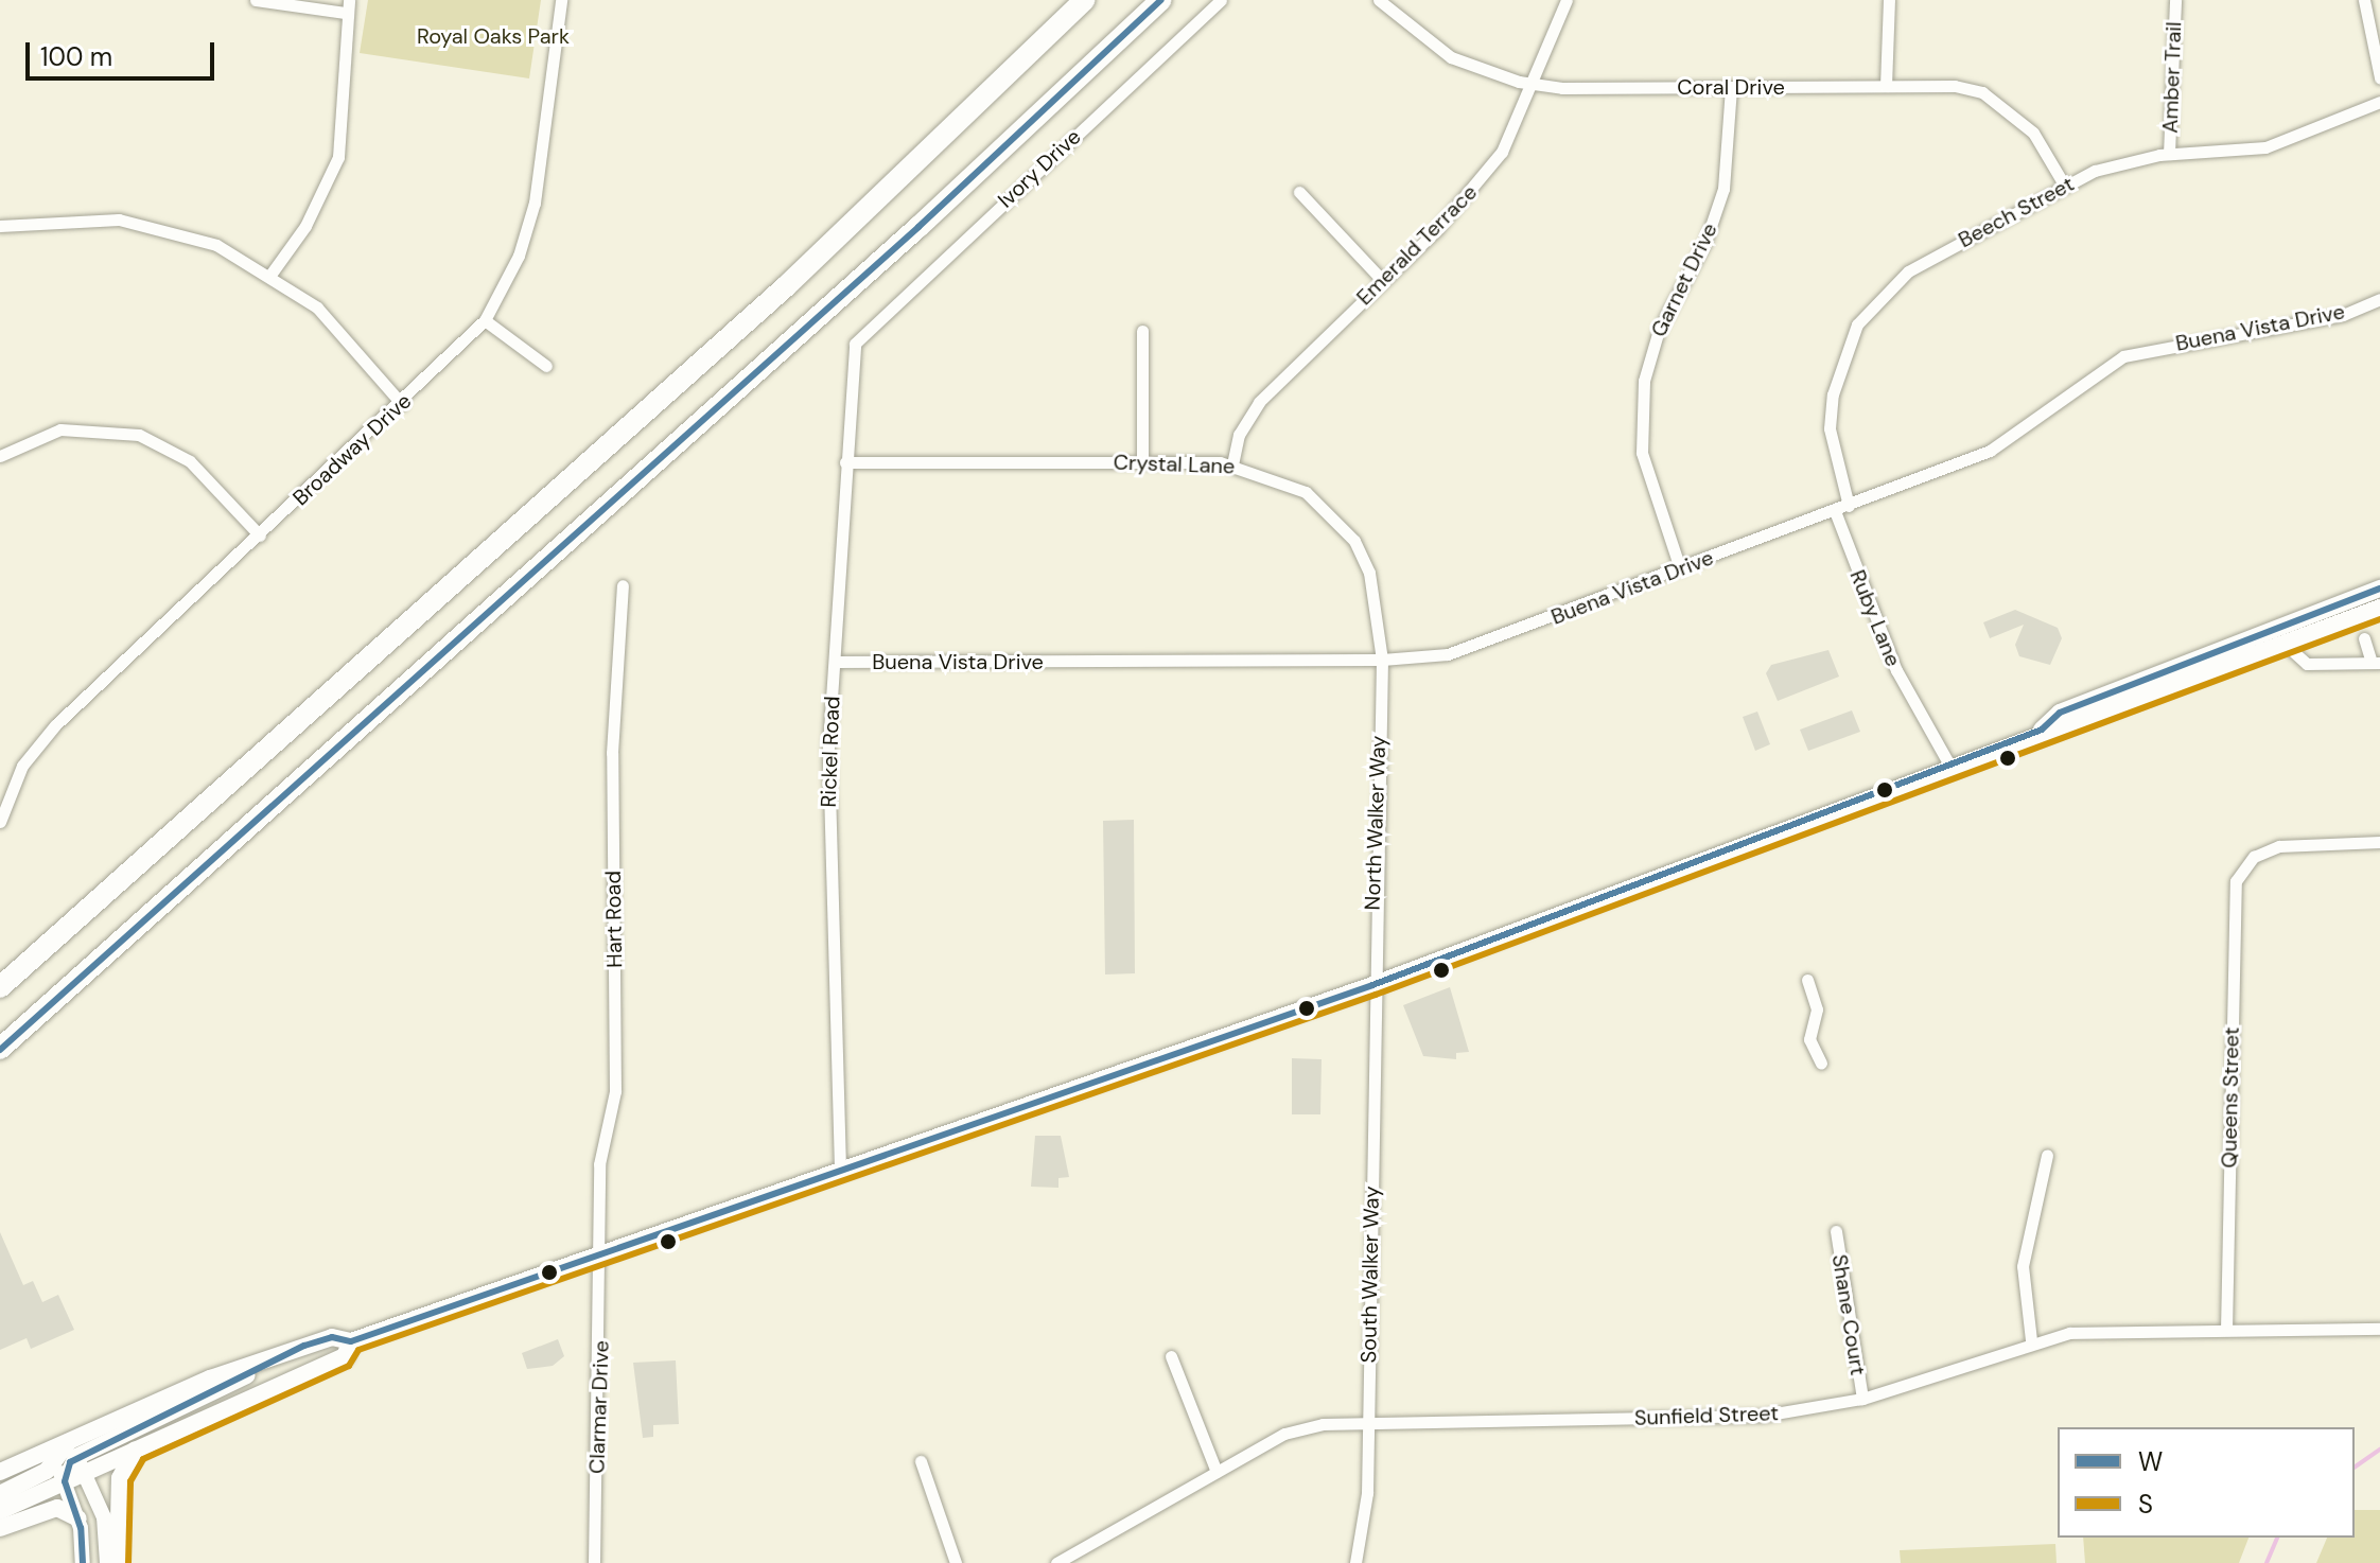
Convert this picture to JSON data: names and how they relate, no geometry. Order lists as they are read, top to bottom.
{
  "streets": {
    "street": [
      "Amber Trail",
      "Coral Drive",
      "Ivory Drive",
      "Beech Street",
      "Emerald Terrace",
      "Garnet Drive",
      "Buena Vista Drive",
      "Broadway Drive",
      "Crystal Lane",
      "Ruby Lane",
      "Rickel Road",
      "North Walker Way",
      "Hart Road",
      "Queens Street",
      "South Walker Way",
      "Shane Court",
      "Clarmar Drive",
      "Sunfield Street"
    ]
  },
  "crossings": [
    ["Amber Trail", "Beech Street"],
    ["Coral Drive", "Beech Street"],
    ["Coral Drive", "Emerald Terrace"],
    ["Coral Drive", "Garnet Drive"],
    ["Ivory Drive", "Rickel Road"],
    ["Beech Street", "Buena Vista Drive"],
    ["Emerald Terrace", "Crystal Lane"],
    ["Garnet Drive", "Buena Vista Drive"],
    ["Buena Vista Drive", "Crystal Lane"],
    ["Buena Vista Drive", "Ruby Lane"],
    ["Buena Vista Drive", "Rickel Road"],
    ["Buena Vista Drive", "North Walker Way"],
    ["Crystal Lane", "Rickel Road"],
    ["Crystal Lane", "North Walker Way"],
    ["North Walker Way", "South Walker Way"],
    ["Hart Road", "Clarmar Drive"],
    ["Queens Street", "Sunfield Street"],
    ["South Walker Way", "Sunfield Street"],
    ["Shane Court", "Sunfield Street"]
  ],
  "parks": ["Royal Oaks Park"],
  "lines": ["transit line W", "transit line S"],
  "legend": ["W", "S"],
  "scale_bar": "100 m"
}
